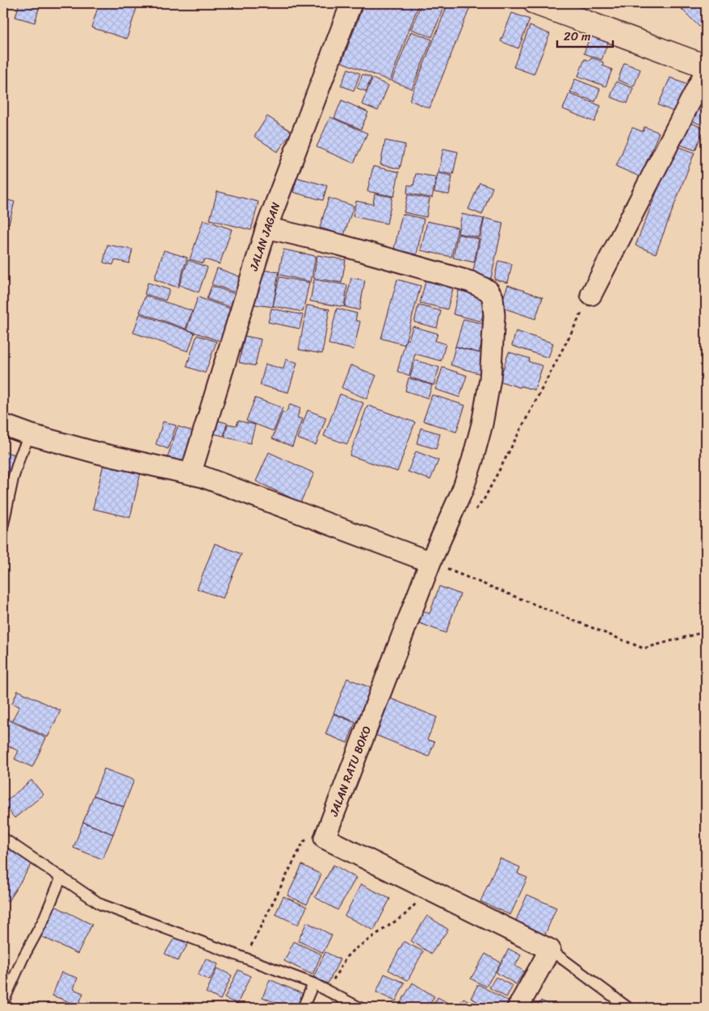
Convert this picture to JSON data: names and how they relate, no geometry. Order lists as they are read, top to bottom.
{
  "streets": {
    "street": ["JALAN JAGAN", "JALAN RATU BOKO"]
  },
  "crossings": [
    ["JALAN JAGAN", "JALAN RATU BOKO"]
  ],
  "scale_bar": "20 m"
}
